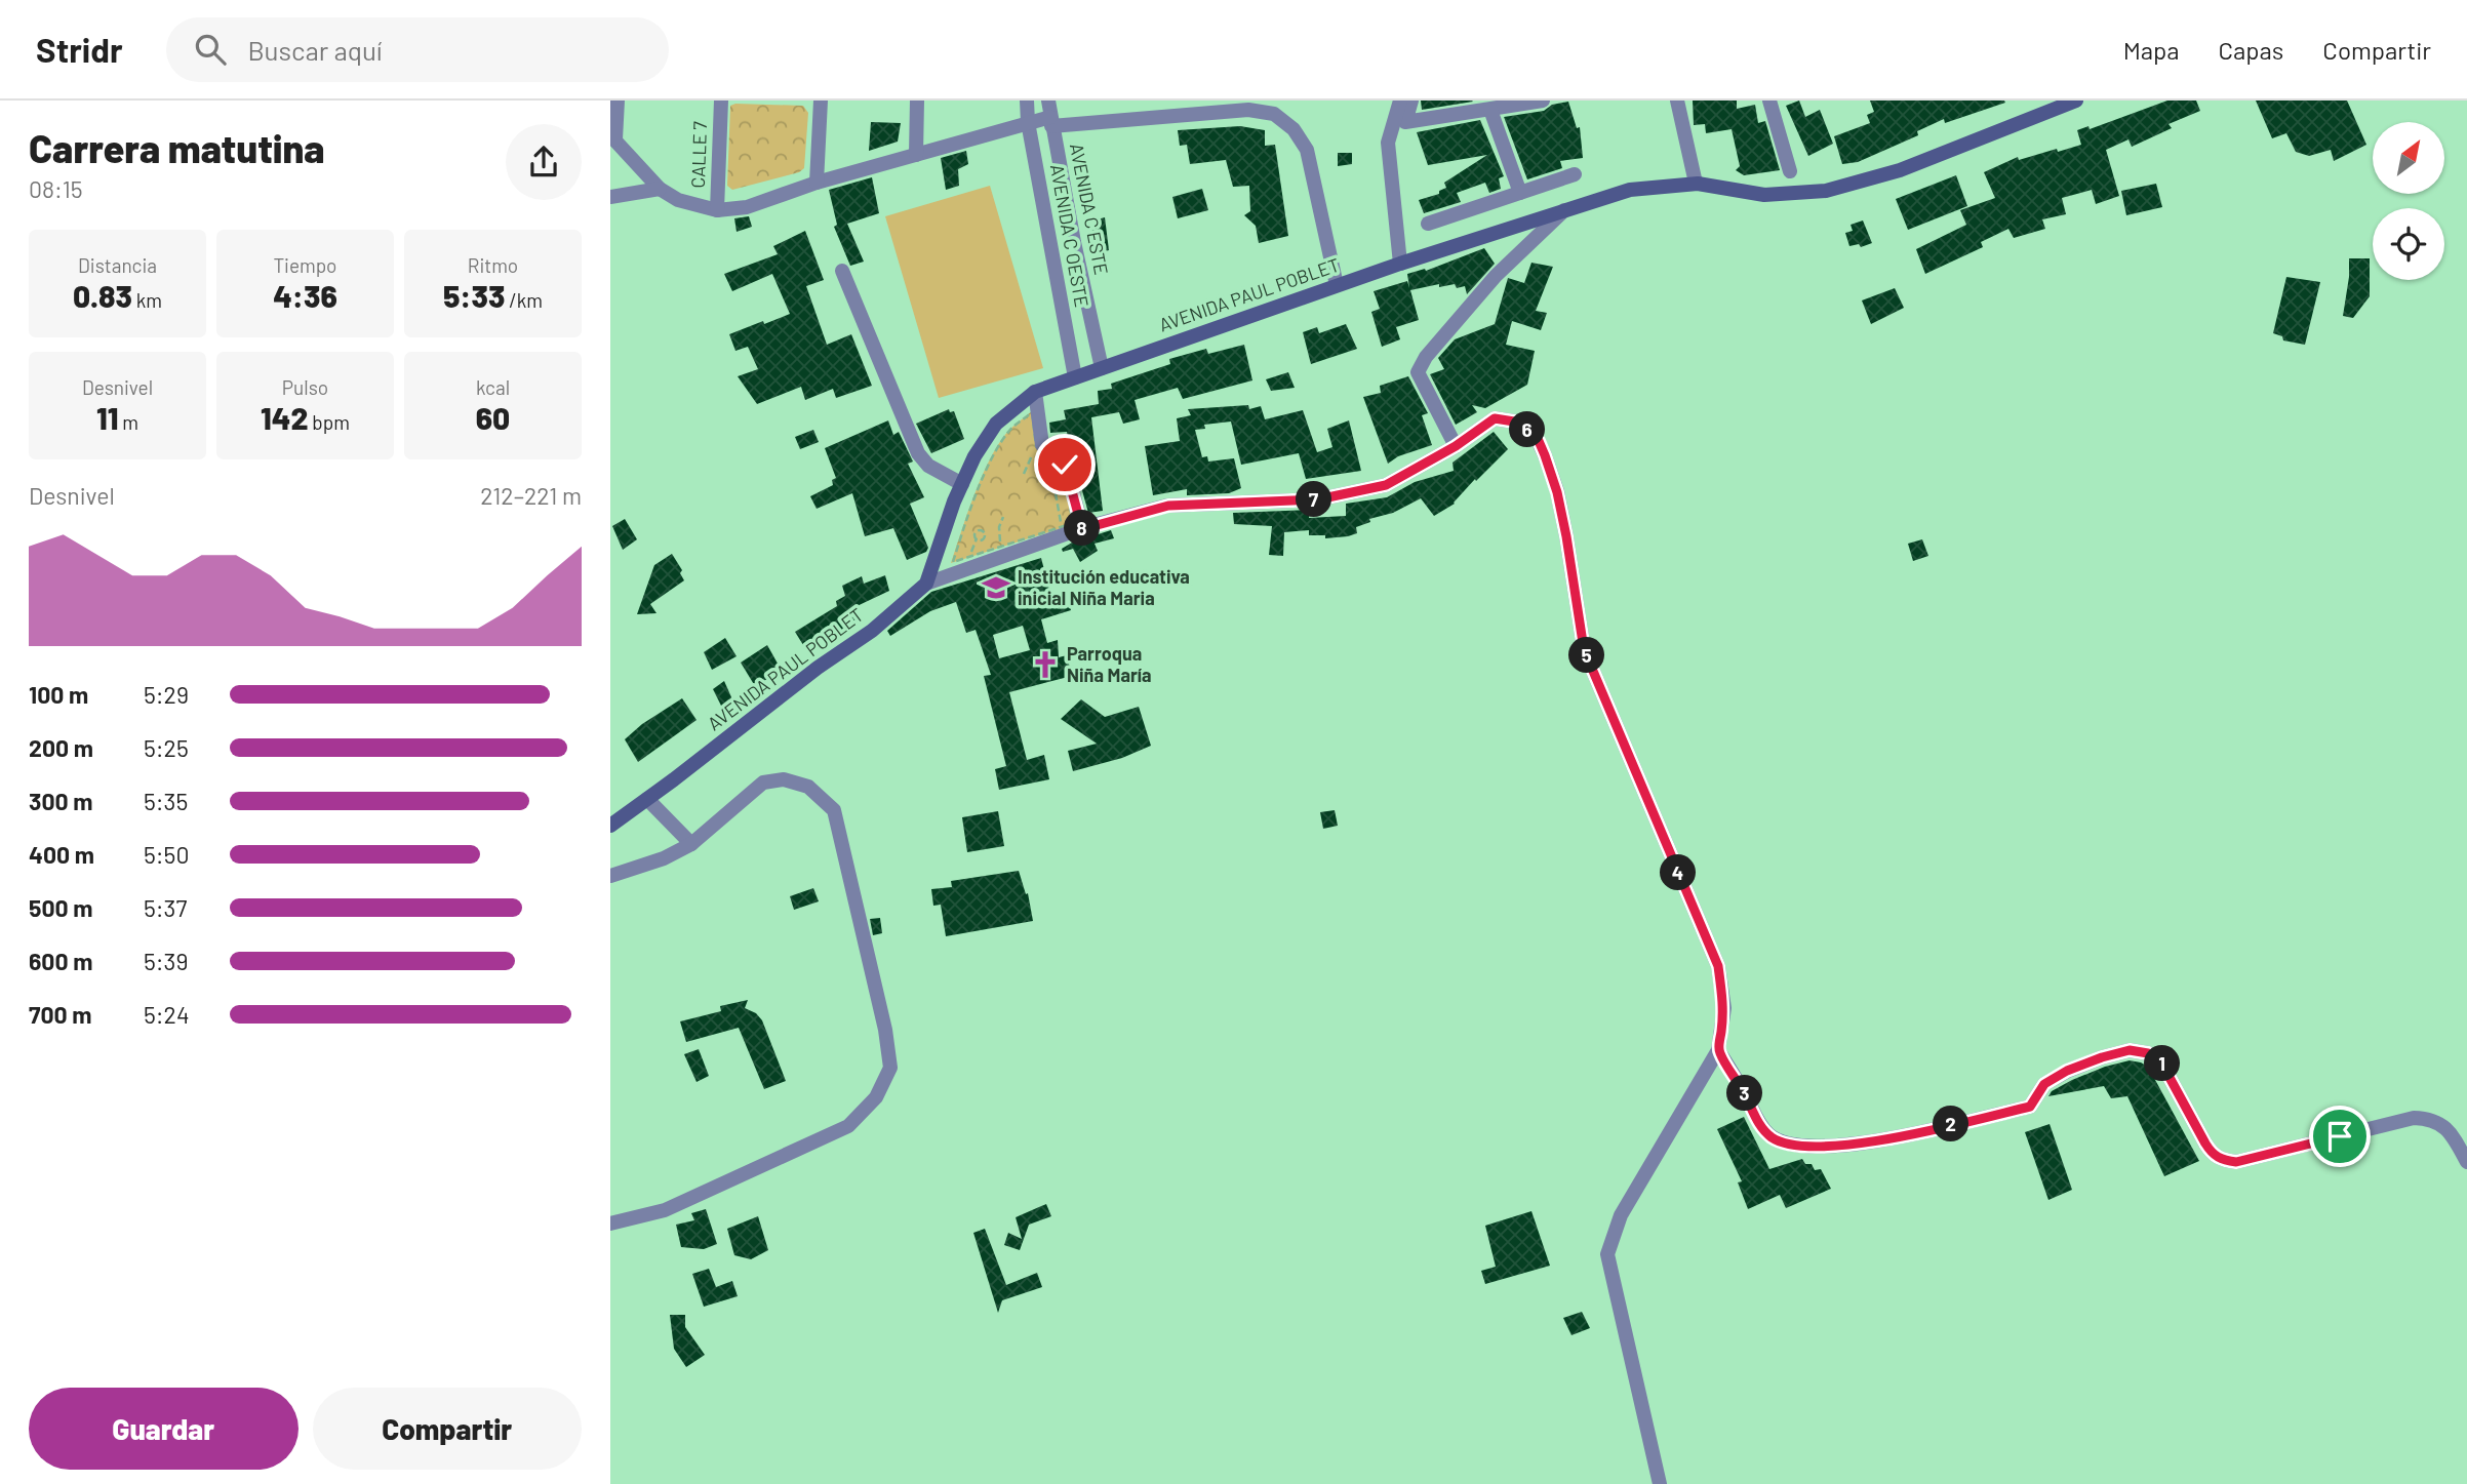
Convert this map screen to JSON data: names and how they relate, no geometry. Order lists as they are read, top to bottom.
{
  "streets": {
    "main road": ["AVENIDA PAUL POBLET"],
    "street": ["CALLE 7", "AVENIDA C ESTE", "AVENIDA C OESTE"]
  },
  "crossings": [
    ["AVENIDA C ESTE", "AVENIDA PAUL POBLET"],
    ["AVENIDA C OESTE", "AVENIDA PAUL POBLET"]
  ],
  "places": {
    "school or university": ["Institución educativa inicial Niña Maria"],
    "church": ["Parroqua Niña María"]
  },
  "north": "top right",
  "page": {
    "header": "Stridr",
    "search": "Buscar aquí",
    "nav": ["Mapa", "Capas", "Compartir"],
    "heading": ["Carrera matutina", "08:15"],
    "stats": [
      ["Distancia", "0.83 km"],
      ["Tiempo", "4:36"],
      ["Ritmo", "5:33 /km"],
      ["Desnivel", "11 m"],
      ["Pulso", "142 bpm"],
      ["kcal", "60"]
    ],
    "pins": [
      "6",
      "7",
      "8",
      "5",
      "4",
      "1",
      "3",
      "2"
    ],
    "chart": ["Desnivel", "212–221 m"],
    "list": [
      {
        "name": "100 m",
        "note": "5:29"
      },
      {
        "name": "200 m",
        "note": "5:25"
      },
      {
        "name": "300 m",
        "note": "5:35"
      },
      {
        "name": "400 m",
        "note": "5:50"
      },
      {
        "name": "500 m",
        "note": "5:37"
      },
      {
        "name": "600 m",
        "note": "5:39"
      },
      {
        "name": "700 m",
        "note": "5:24"
      }
    ],
    "buttons": ["Guardar", "Compartir"]
  }
}
